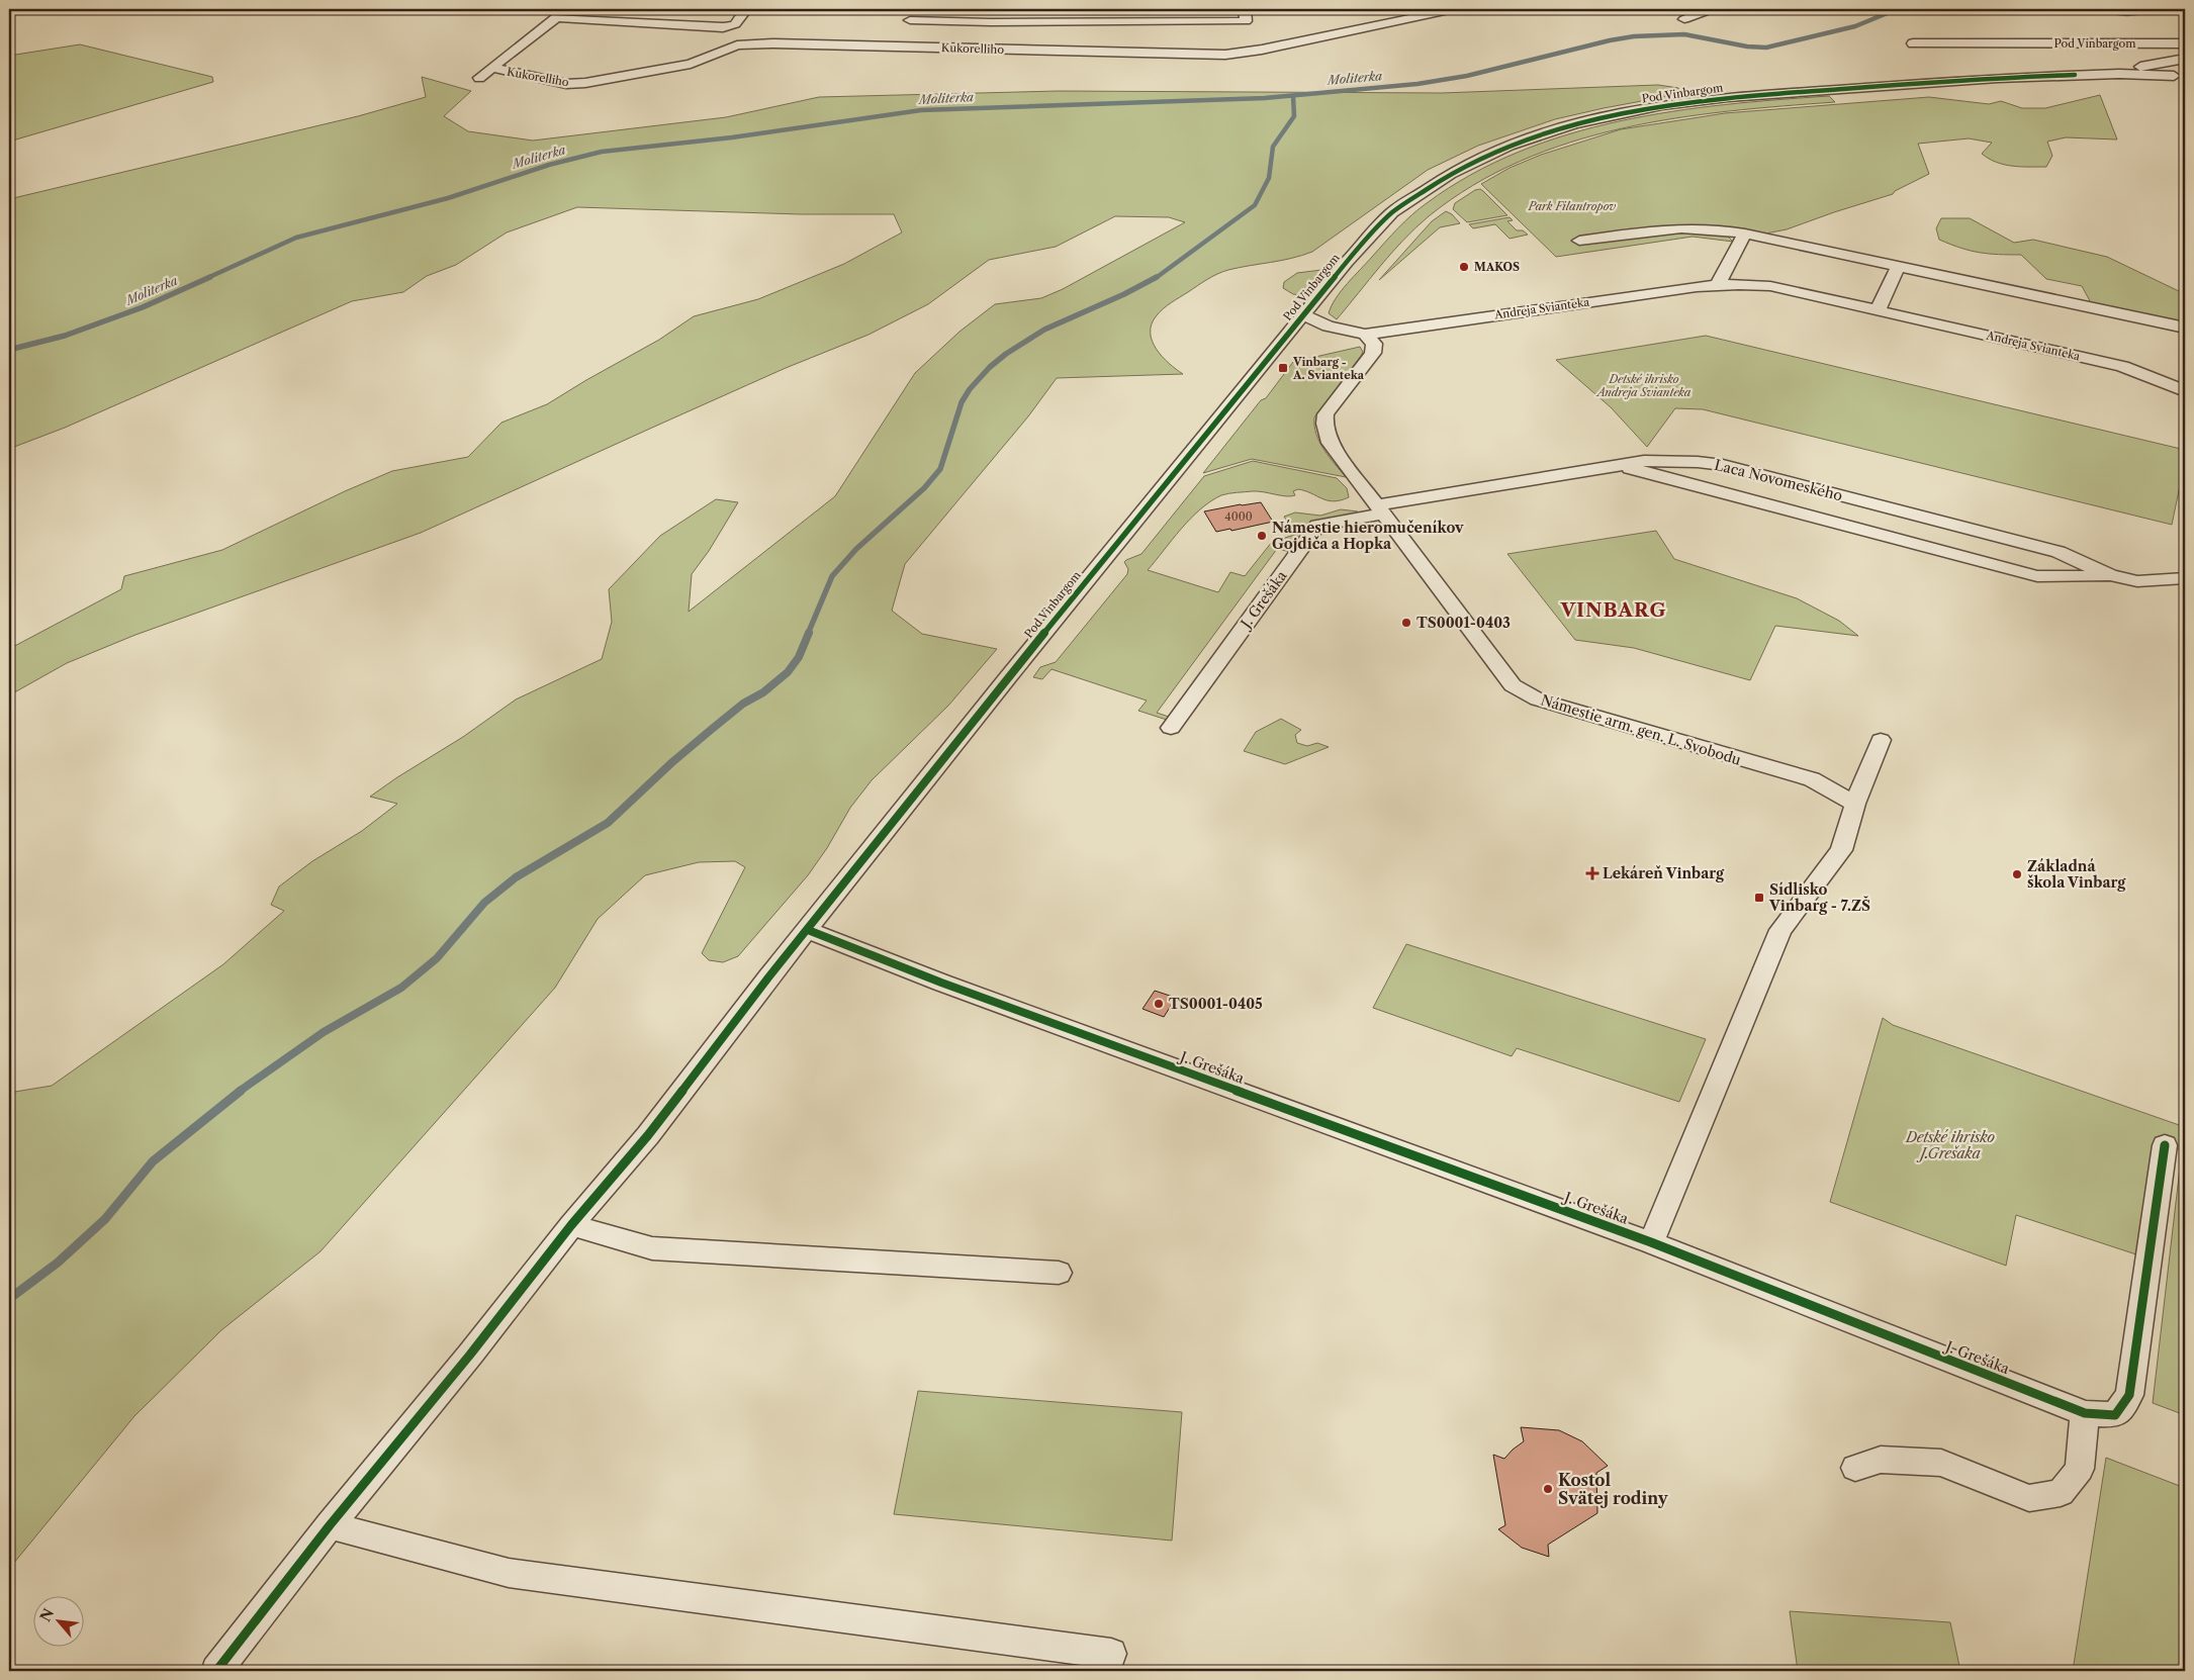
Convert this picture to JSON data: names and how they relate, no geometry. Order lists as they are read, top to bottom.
{
  "streets": {
    "street": [
      "Pod Vinbargom",
      "Kukorelliho",
      "Andreja Svianteka",
      "Laca Novomeského",
      "J. Grešáka",
      "Námestie arm. gen. L. Svobodu"
    ]
  },
  "crossings": [
    ["Pod Vinbargom", "J. Grešáka"],
    ["Andreja Svianteka", "Námestie arm. gen. L. Svobodu"],
    ["Laca Novomeského", "J. Grešáka"],
    ["Laca Novomeského", "Námestie arm. gen. L. Svobodu"],
    ["J. Grešáka", "Námestie arm. gen. L. Svobodu"]
  ],
  "districts": ["VINBARG"],
  "water": ["Moliterka"],
  "parks": ["Park Filantropov", "Detské ihrisko Andreja Svianteka", "Detské ihrisko J.Grešaka"],
  "places": {
    "other": [
      "MAKOS",
      "Námestie hieromučeníkov Gojdiča a Hopka",
      "TS0001-0403",
      "Základná škola Vinbarg",
      "TS0001-0405",
      "Kostol Svätej rodiny"
    ],
    "transit": ["Vinbarg - A. Svianteka", "Sídlisko Vinbarg - 7.ZŠ"],
    "health": ["Lekáreň Vinbarg"]
  },
  "house_numbers": ["4000"],
  "north": "top left"
}
